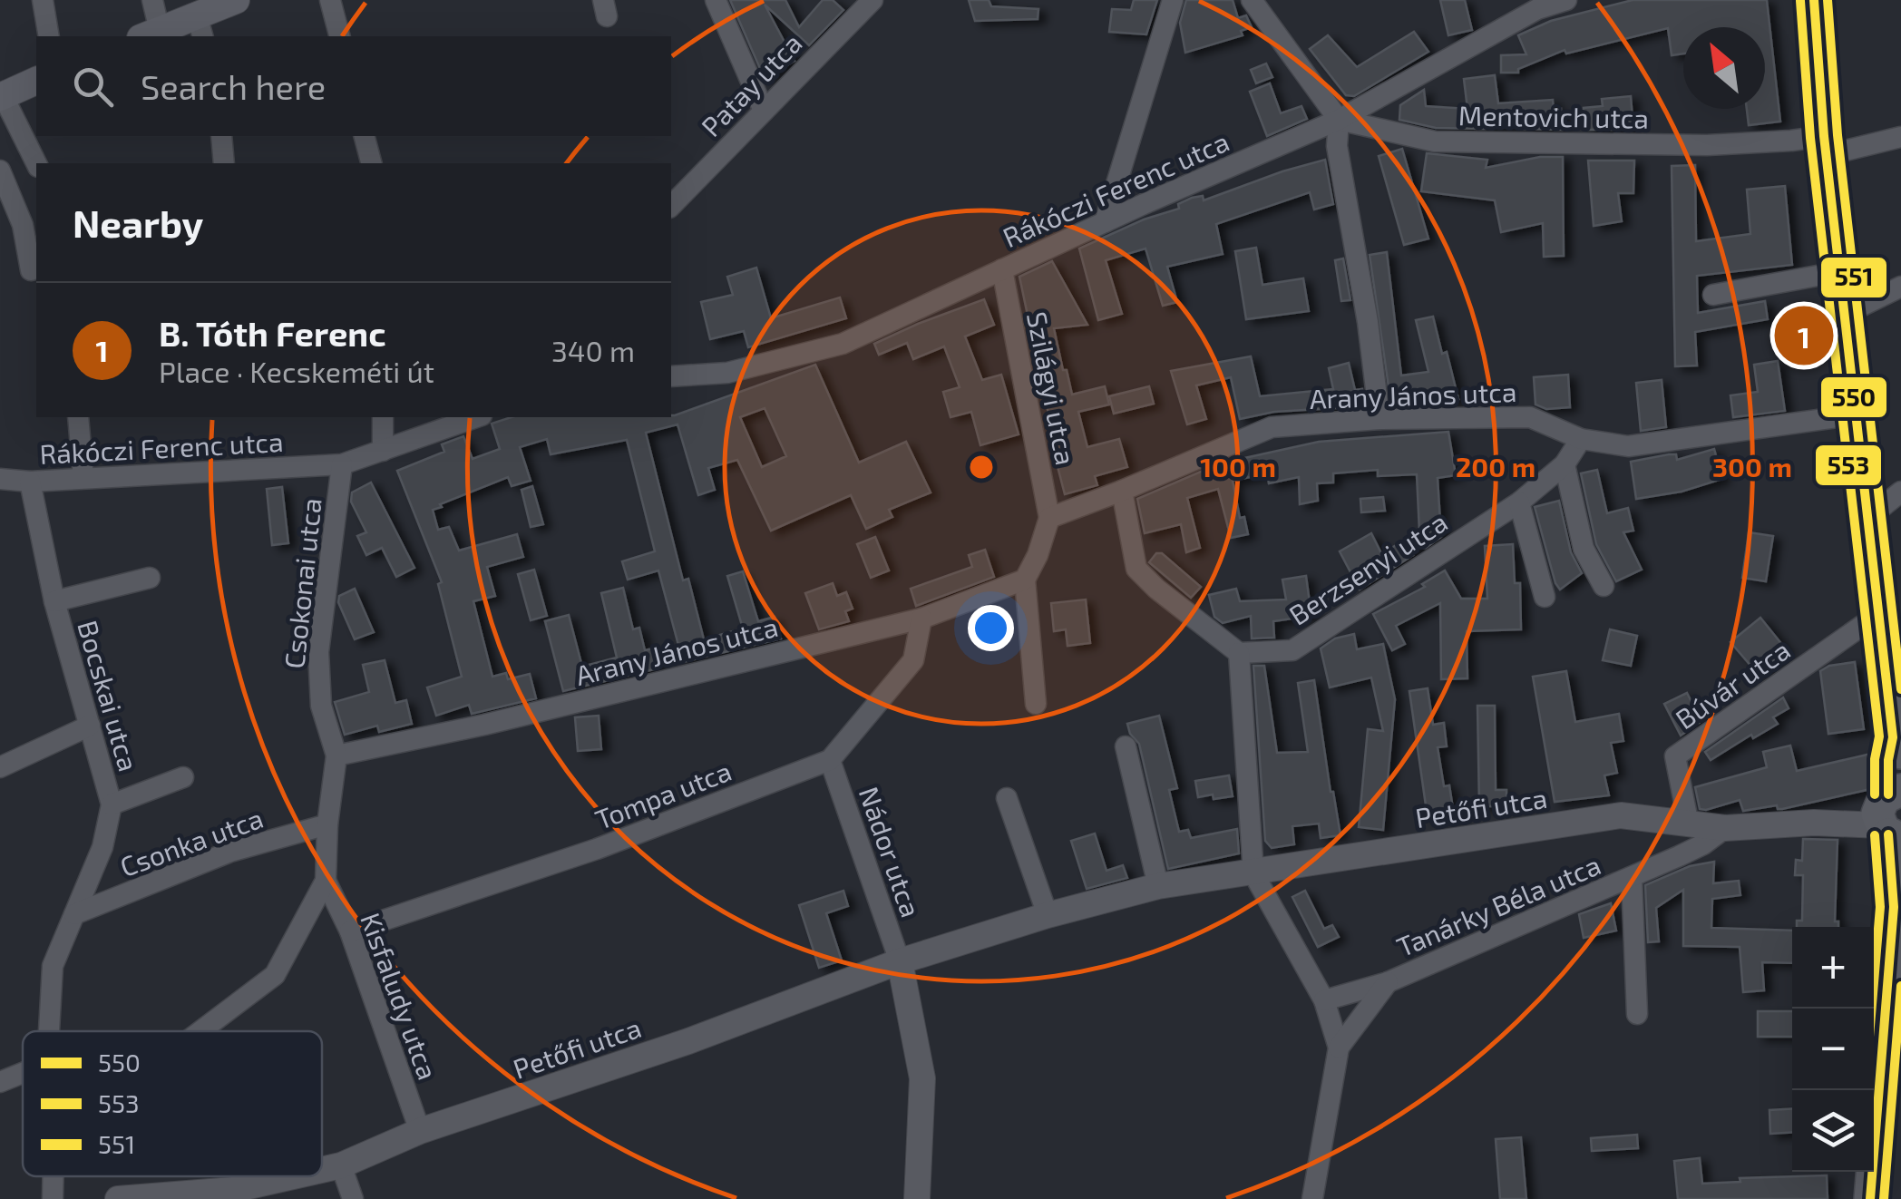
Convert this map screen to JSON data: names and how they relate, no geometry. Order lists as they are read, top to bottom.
{
  "streets": {
    "street": [
      "Patay utca",
      "Mentovich utca",
      "Rákóczi Ferenc utca",
      "Szilágyi utca",
      "Arany János utca",
      "Berzsenyi utca",
      "Csokonai utca",
      "Búvár utca",
      "Bocskai utca",
      "Tompa utca",
      "Petőfi utca",
      "Csonka utca",
      "Nádor utca",
      "Tanárky Béla utca",
      "Kisfaludy utca"
    ]
  },
  "crossings": [
    ["Mentovich utca", "Rákóczi Ferenc utca"],
    ["Rákóczi Ferenc utca", "Szilágyi utca"],
    ["Rákóczi Ferenc utca", "Csokonai utca"],
    ["Rákóczi Ferenc utca", "Bocskai utca"],
    ["Szilágyi utca", "Arany János utca"],
    ["Arany János utca", "Berzsenyi utca"],
    ["Arany János utca", "Csokonai utca"],
    ["Arany János utca", "Tompa utca"],
    ["Csokonai utca", "Csonka utca"],
    ["Csokonai utca", "Kisfaludy utca"],
    ["Búvár utca", "Petőfi utca"],
    ["Bocskai utca", "Csonka utca"],
    ["Tompa utca", "Nádor utca"],
    ["Tompa utca", "Kisfaludy utca"],
    ["Petőfi utca", "Nádor utca"],
    ["Petőfi utca", "Tanárky Béla utca"],
    ["Petőfi utca", "Kisfaludy utca"]
  ],
  "lines": ["transit line 550", "transit line 551", "transit line 553"],
  "legend": ["550", "553", "551"],
  "north": "top left",
  "page": {
    "search": "Search here",
    "heading": "Nearby",
    "list": [
      {
        "mark": "1",
        "name": "B. Tóth Ferenc",
        "note": "Place · Kecskeméti út",
        "value": "340 m"
      }
    ],
    "pins": "1",
    "map_buttons": ["+", "−"]
  },
  "rings": ["100 m", "200 m", "300 m"]
}
